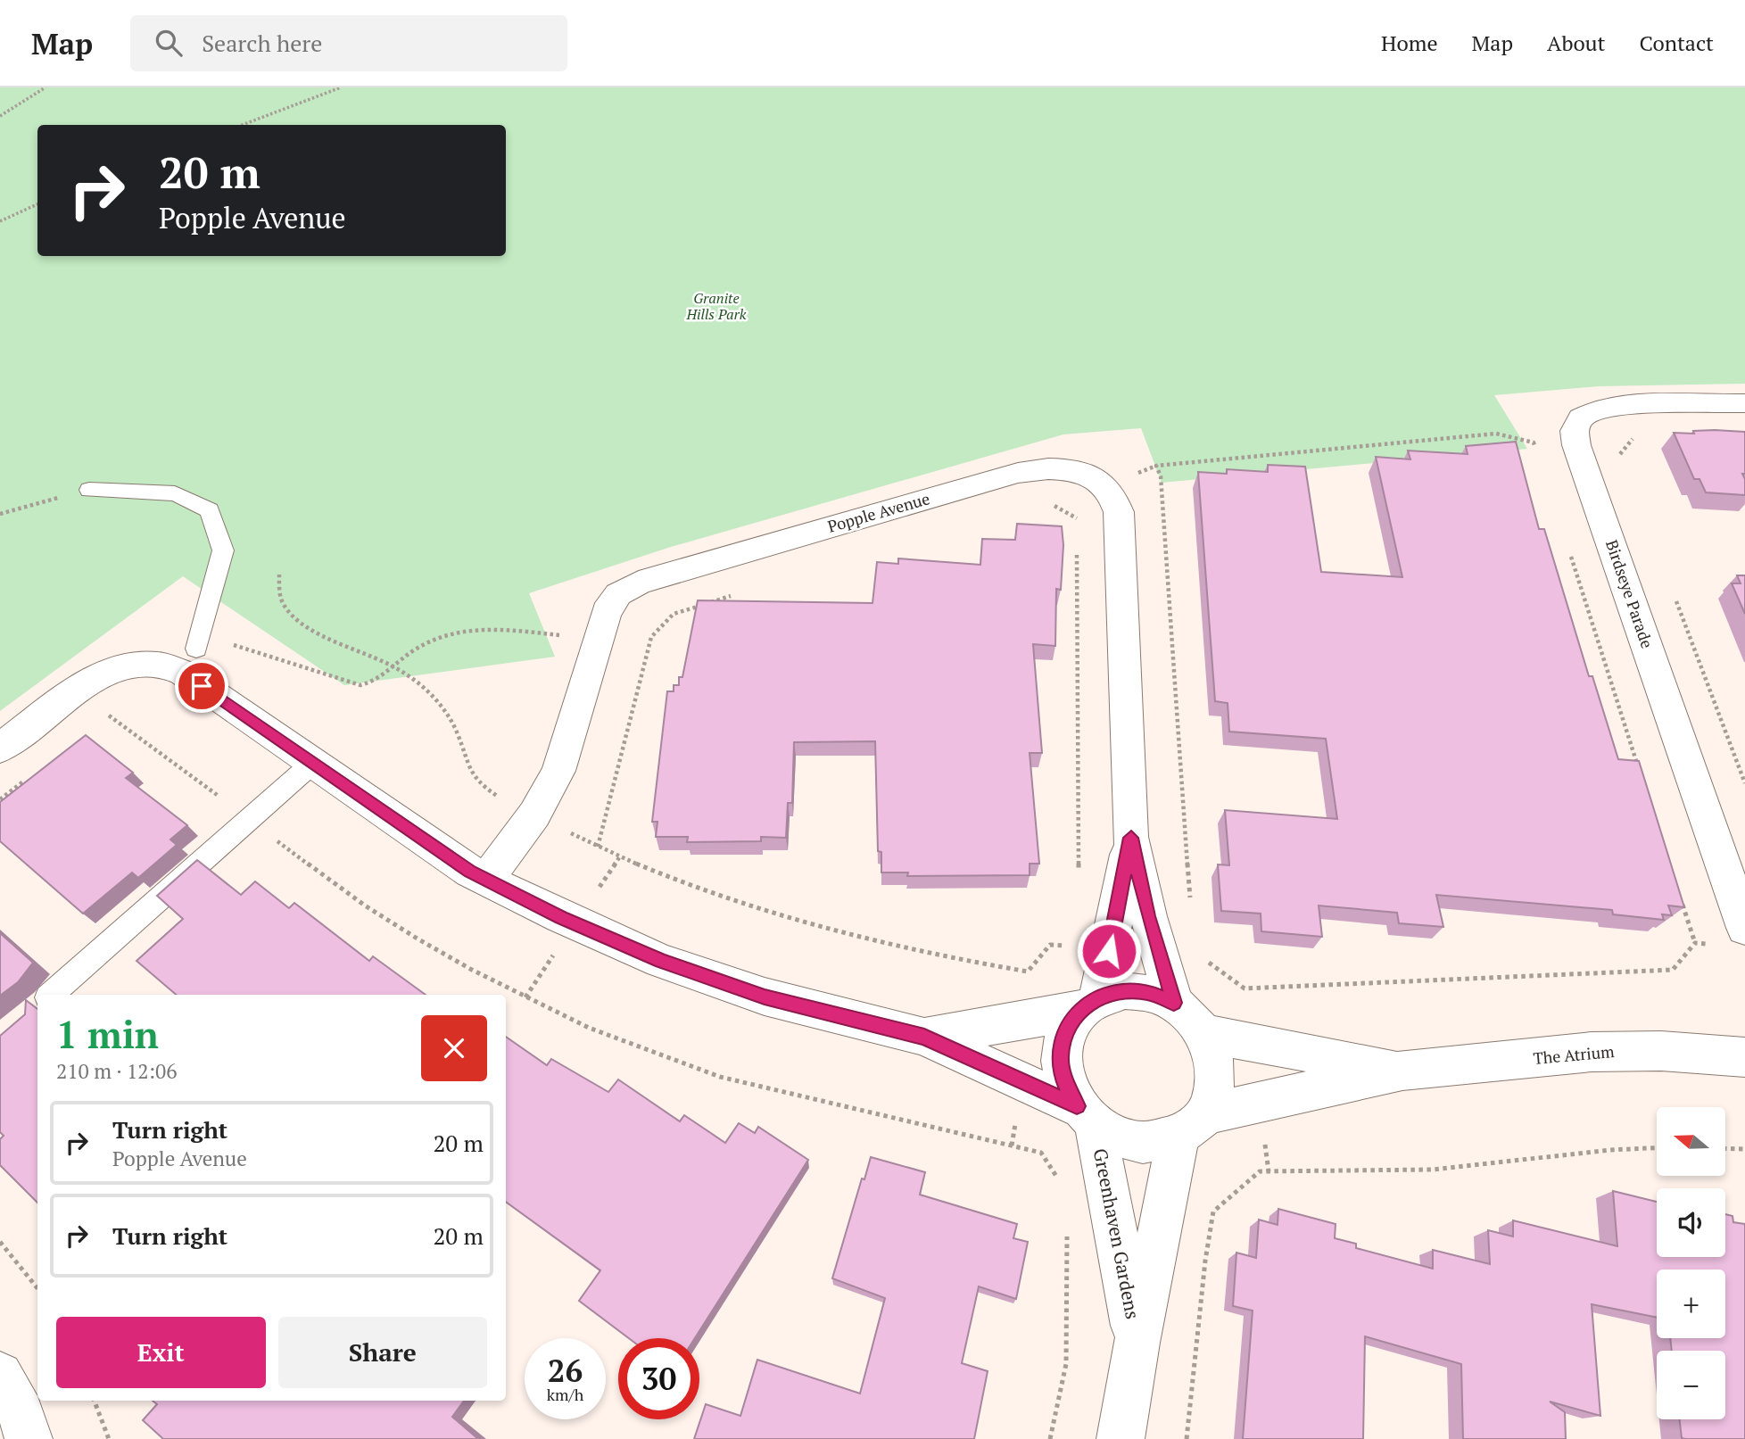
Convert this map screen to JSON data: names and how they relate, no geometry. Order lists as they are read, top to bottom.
{
  "streets": {
    "street": [
      "Popple Avenue",
      "Birdseye Parade",
      "The Atrium",
      "Greenhaven Gardens"
    ]
  },
  "crossings": [
    ["Popple Avenue", "The Atrium"],
    ["Popple Avenue", "Greenhaven Gardens"],
    ["The Atrium", "Greenhaven Gardens"]
  ],
  "parks": ["Granite Hills Park"],
  "north": "left",
  "page": {
    "header": "Map",
    "search": "Search here",
    "nav": [
      "Home",
      "Map",
      "About",
      "Contact"
    ],
    "turn": ["20 m", "Popple Avenue"],
    "heading": ["1 min", "210 m · 12:06"],
    "list": [
      {
        "name": "Turn right",
        "note": "Popple Avenue",
        "value": "20 m"
      },
      {
        "name": "Turn right",
        "value": "20 m"
      }
    ],
    "map_buttons": ["+", "−"],
    "buttons": ["Exit", "Share"],
    "speed": "26 km/h",
    "limit": "30"
  }
}
